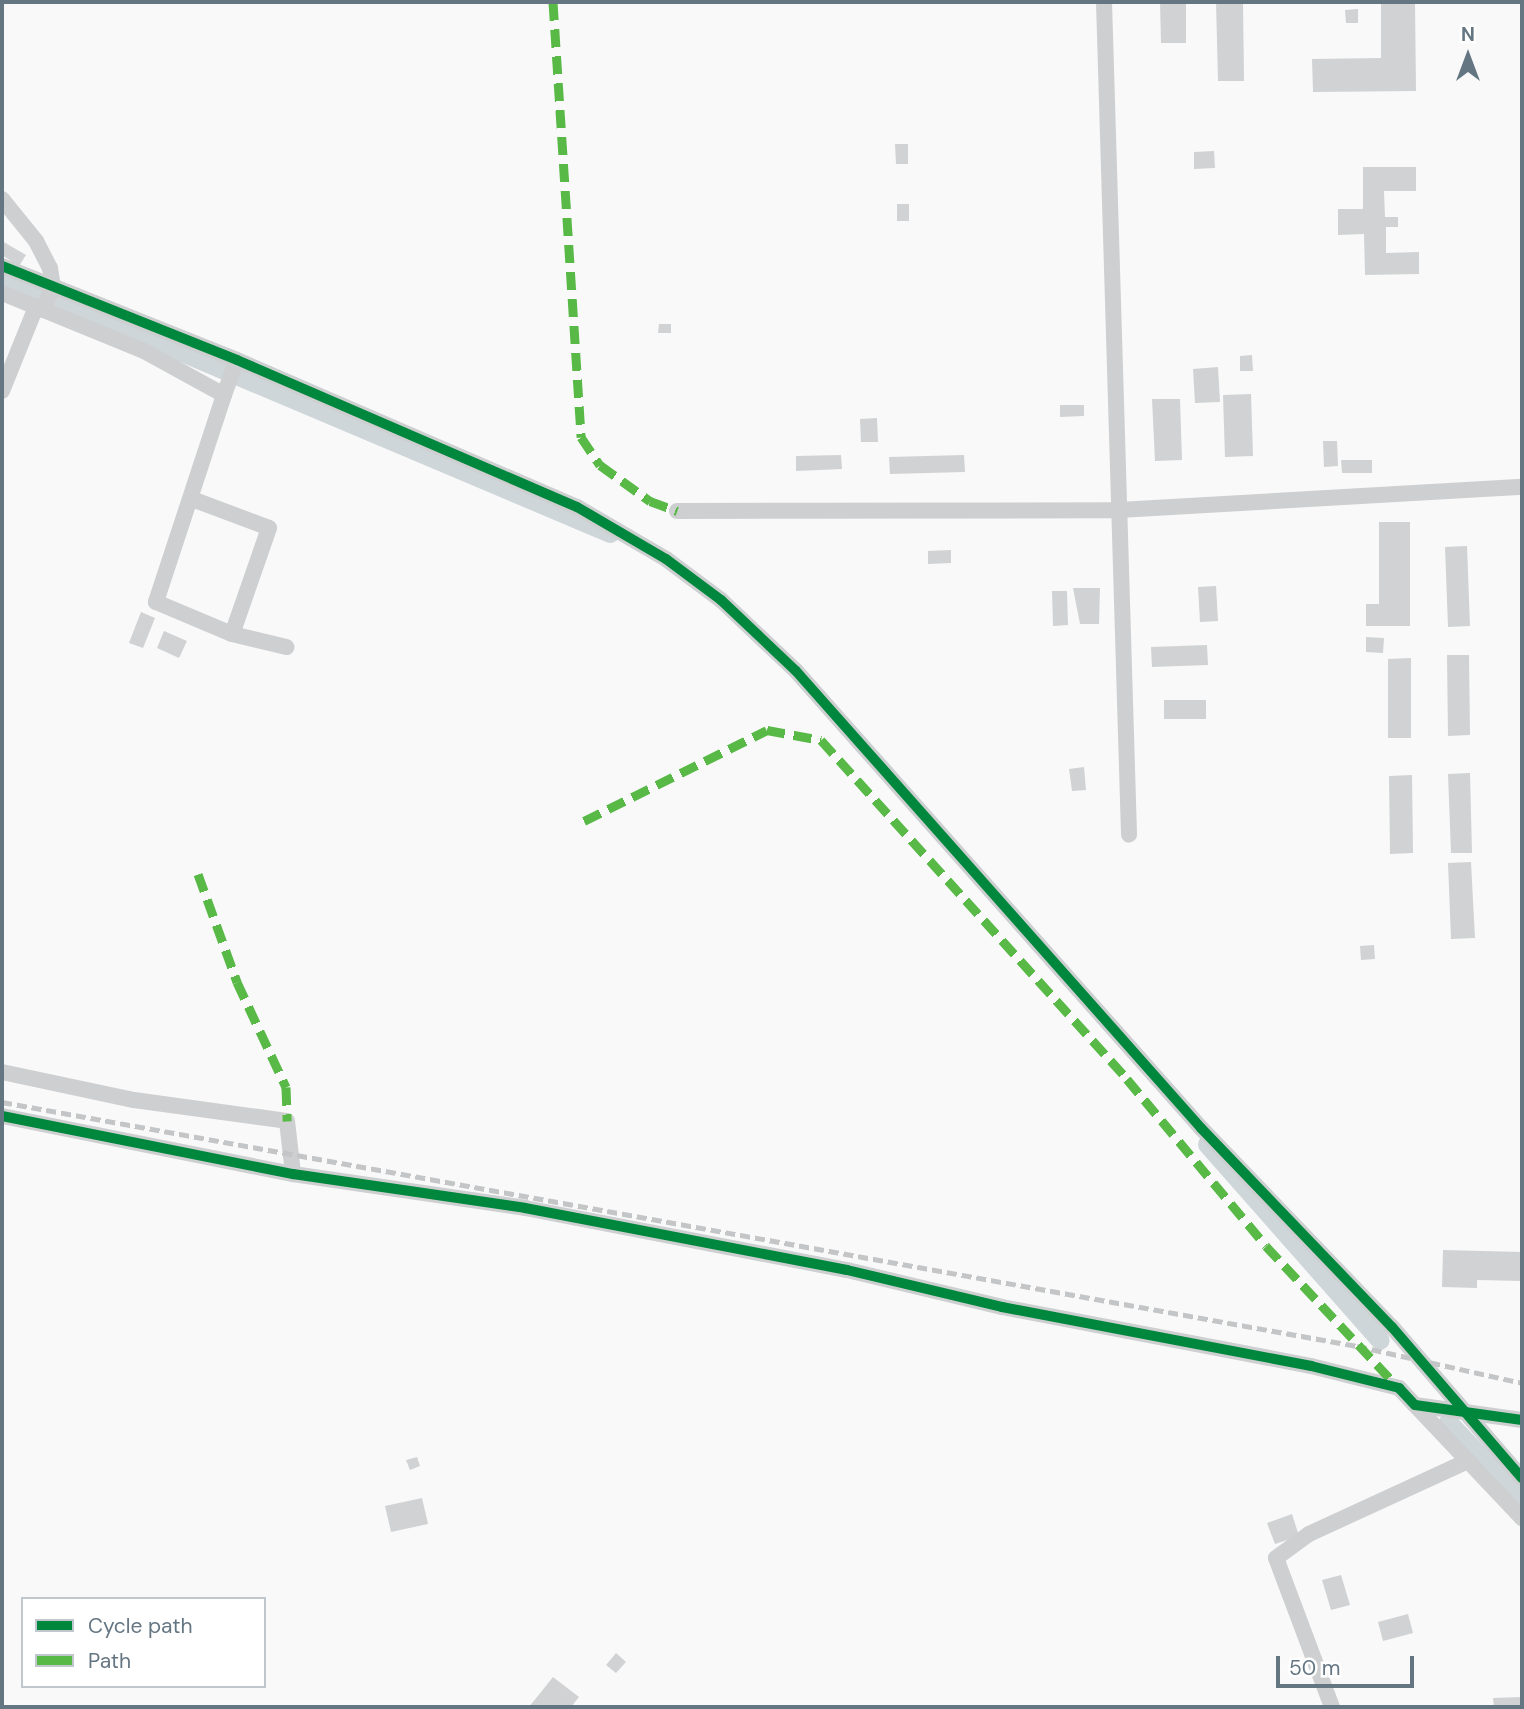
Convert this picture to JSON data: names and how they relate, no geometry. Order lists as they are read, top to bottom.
{
  "legend": ["Cycle path", "Path"],
  "scale_bar": "50 m",
  "north": "top"
}
